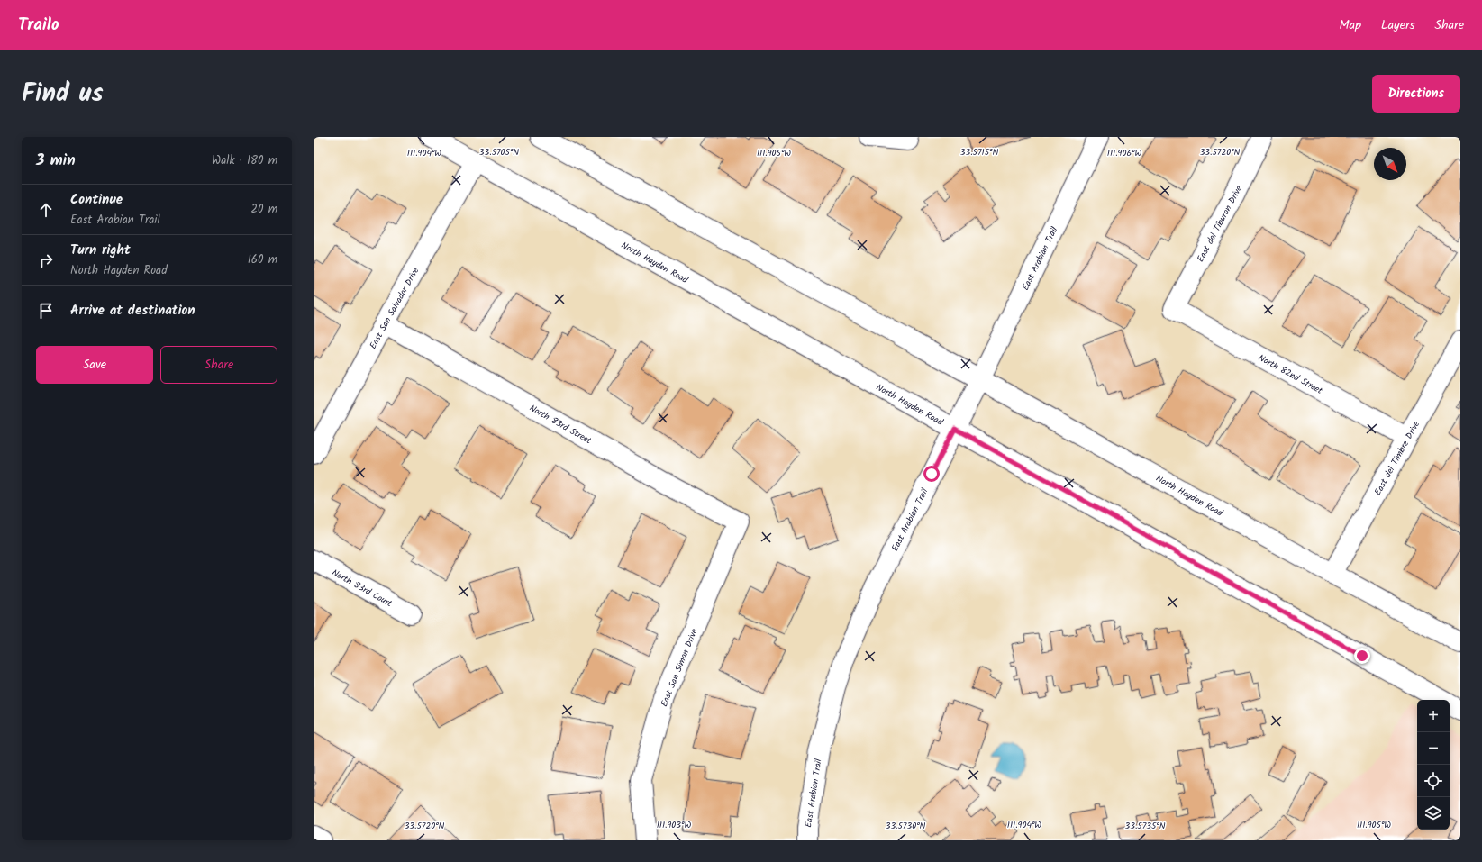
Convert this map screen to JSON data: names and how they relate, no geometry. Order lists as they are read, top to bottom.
{
  "streets": {
    "street": [
      "East del Tiburon Drive",
      "East Arabian Trail",
      "North Hayden Road",
      "East San Salvador Drive",
      "North 82nd Street",
      "North 83rd Street",
      "East del Timbre Drive",
      "North 83rd Court",
      "East San Simon Drive"
    ]
  },
  "crossings": [
    ["East del Tiburon Drive", "North 82nd Street"],
    ["East Arabian Trail", "North Hayden Road"],
    ["North Hayden Road", "East San Salvador Drive"],
    ["North Hayden Road", "East del Timbre Drive"],
    ["East San Salvador Drive", "North 83rd Street"],
    ["North 82nd Street", "East del Timbre Drive"],
    ["North 83rd Street", "East San Simon Drive"]
  ],
  "north": "bottom right",
  "page": {
    "header": "Trailo",
    "nav": ["Map", "Layers", "Share"],
    "title": "Find us",
    "buttons": [
      "Directions",
      ["Save", "Share"]
    ],
    "heading": ["3 min", "Walk · 180 m"],
    "list": [
      ["Continue", "East Arabian Trail", "20 m"],
      ["Turn right", "North Hayden Road", "160 m"],
      "Arrive at destination"
    ],
    "map_buttons": ["+", "−"]
  },
  "coordinates": [
    "33.5705°N",
    "33.5715°N",
    "33.5720°N",
    "111.904°W",
    "111.905°W",
    "111.906°W",
    "111.903°W",
    "33.5730°N",
    "33.5735°N"
  ]
}
